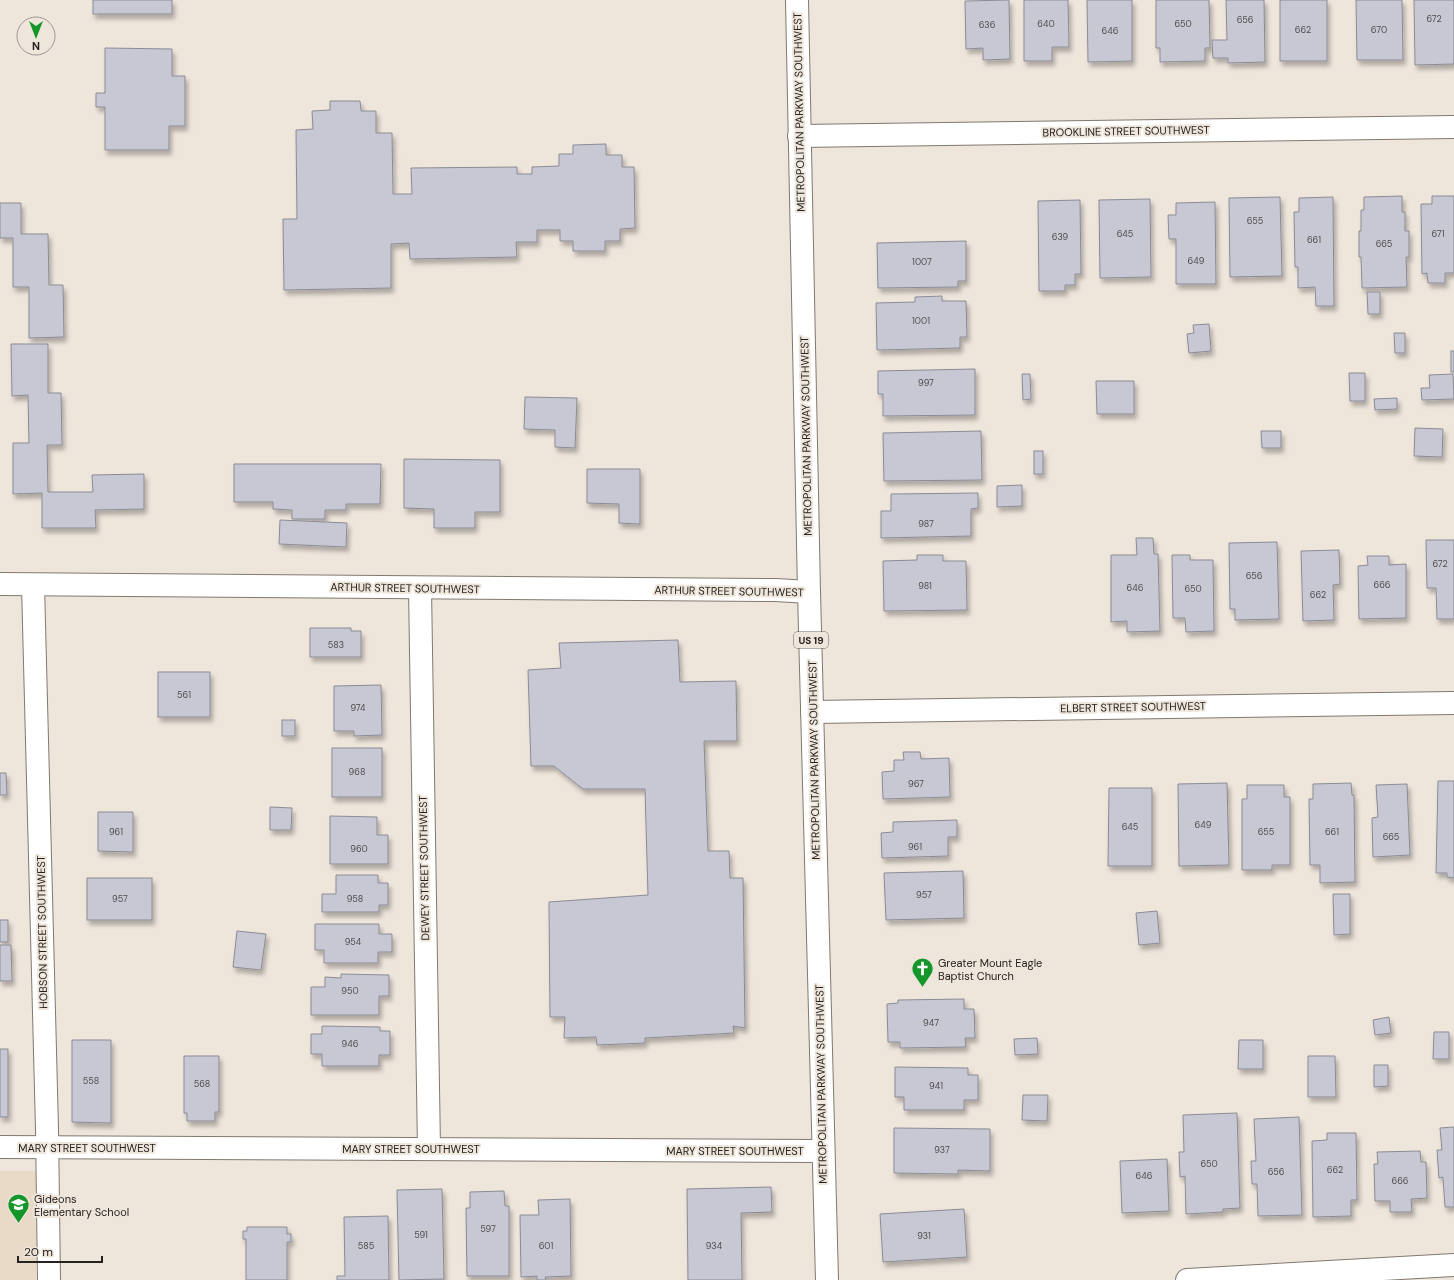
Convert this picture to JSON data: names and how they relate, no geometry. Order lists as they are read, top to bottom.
{
  "streets": {
    "street": [
      "METROPOLITAN PARKWAY SOUTHWEST",
      "BROOKLINE STREET SOUTHWEST",
      "ARTHUR STREET SOUTHWEST",
      "US 19",
      "ELBERT STREET SOUTHWEST",
      "DEWEY STREET SOUTHWEST",
      "HOBSON STREET SOUTHWEST",
      "MARY STREET SOUTHWEST"
    ]
  },
  "crossings": [
    ["METROPOLITAN PARKWAY SOUTHWEST", "BROOKLINE STREET SOUTHWEST"],
    ["METROPOLITAN PARKWAY SOUTHWEST", "ARTHUR STREET SOUTHWEST"],
    ["METROPOLITAN PARKWAY SOUTHWEST", "ELBERT STREET SOUTHWEST"],
    ["METROPOLITAN PARKWAY SOUTHWEST", "MARY STREET SOUTHWEST"],
    ["ARTHUR STREET SOUTHWEST", "DEWEY STREET SOUTHWEST"],
    ["ARTHUR STREET SOUTHWEST", "HOBSON STREET SOUTHWEST"],
    ["DEWEY STREET SOUTHWEST", "MARY STREET SOUTHWEST"],
    ["HOBSON STREET SOUTHWEST", "MARY STREET SOUTHWEST"]
  ],
  "places": {
    "church": ["Greater Mount Eagle Baptist Church"],
    "school or university": ["Gideons Elementary School"]
  },
  "house_numbers": [
    "672",
    "656",
    "640",
    "650",
    "636",
    "662",
    "670",
    "646",
    "655",
    "645",
    "671",
    "639",
    "661",
    "665",
    "649",
    "1007",
    "1001",
    "997",
    "987",
    "672",
    "656",
    "666",
    "981",
    "646",
    "650",
    "662",
    "583",
    "561",
    "974",
    "968",
    "967",
    "649",
    "645",
    "961",
    "655",
    "661",
    "665",
    "961",
    "960",
    "957",
    "957",
    "958",
    "954",
    "950",
    "947",
    "946",
    "558",
    "568",
    "941",
    "937",
    "650",
    "662",
    "656",
    "646",
    "666",
    "597",
    "591",
    "931",
    "585",
    "601",
    "934"
  ],
  "scale_bar": "20 m",
  "north": "bottom"
}
